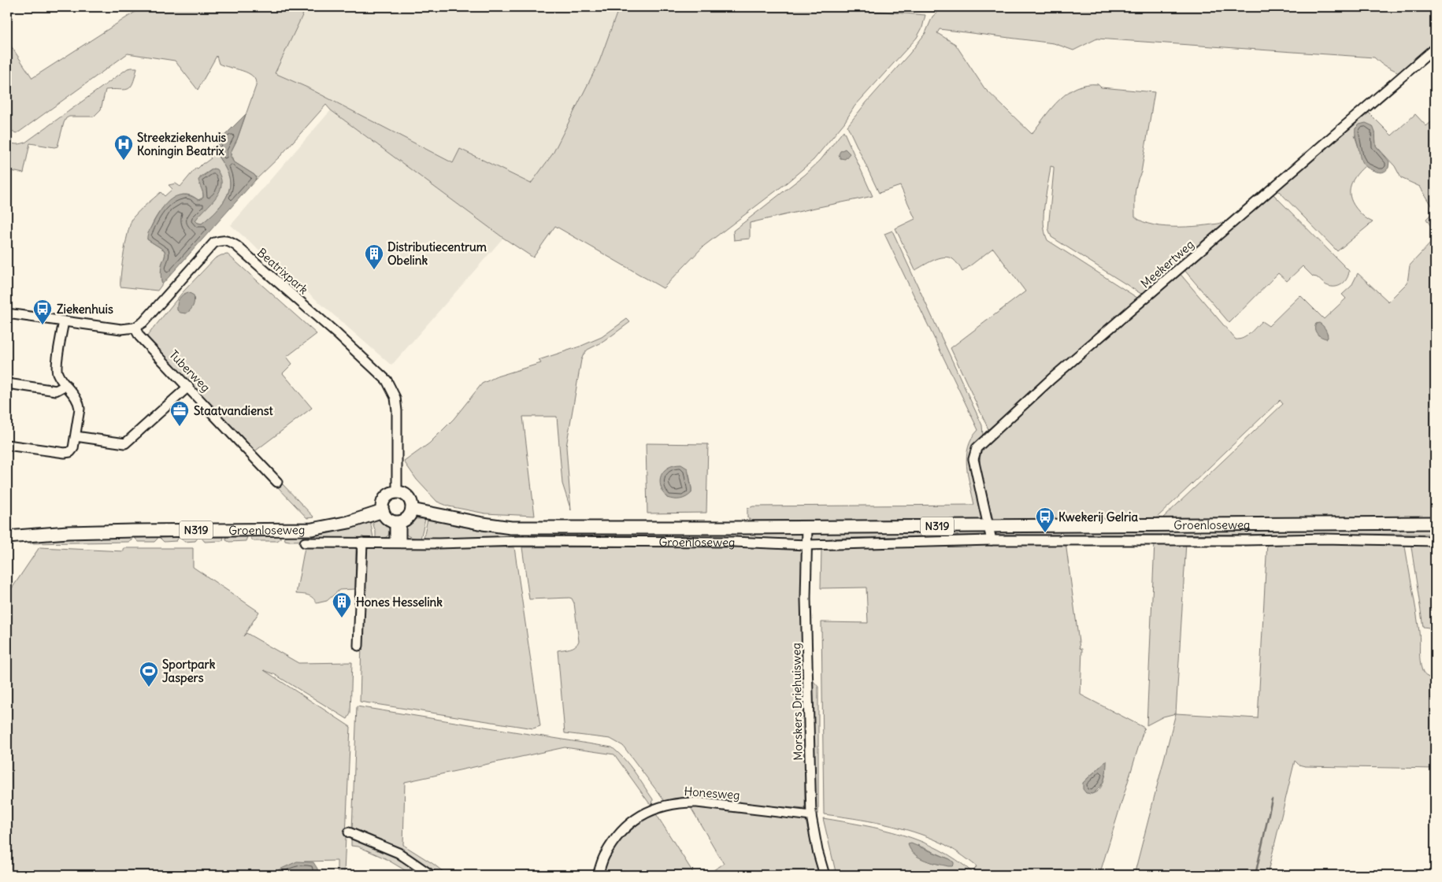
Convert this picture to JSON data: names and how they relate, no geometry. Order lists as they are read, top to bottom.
{
  "streets": {
    "main road": ["Groenloseweg", "N319"],
    "street": [
      "Meekertweg",
      "Beatrixpark",
      "Tuberweg",
      "Morskers Driehuisweg",
      "Honesweg"
    ]
  },
  "crossings": [
    ["Meekertweg", "Groenloseweg"],
    ["Beatrixpark", "Tuberweg"],
    ["Beatrixpark", "Groenloseweg"],
    ["Groenloseweg", "Morskers Driehuisweg"],
    ["Morskers Driehuisweg", "Honesweg"]
  ],
  "places": {
    "hospital": ["Streekziekenhuis Koningin Beatrix"],
    "building": ["Distributiecentrum Obelink", "Hones Hesselink"],
    "bus stop": ["Ziekenhuis", "Kwekerij Gelria"],
    "office": ["Staatvandienst"],
    "sports": ["Sportpark Jaspers"]
  }
}
